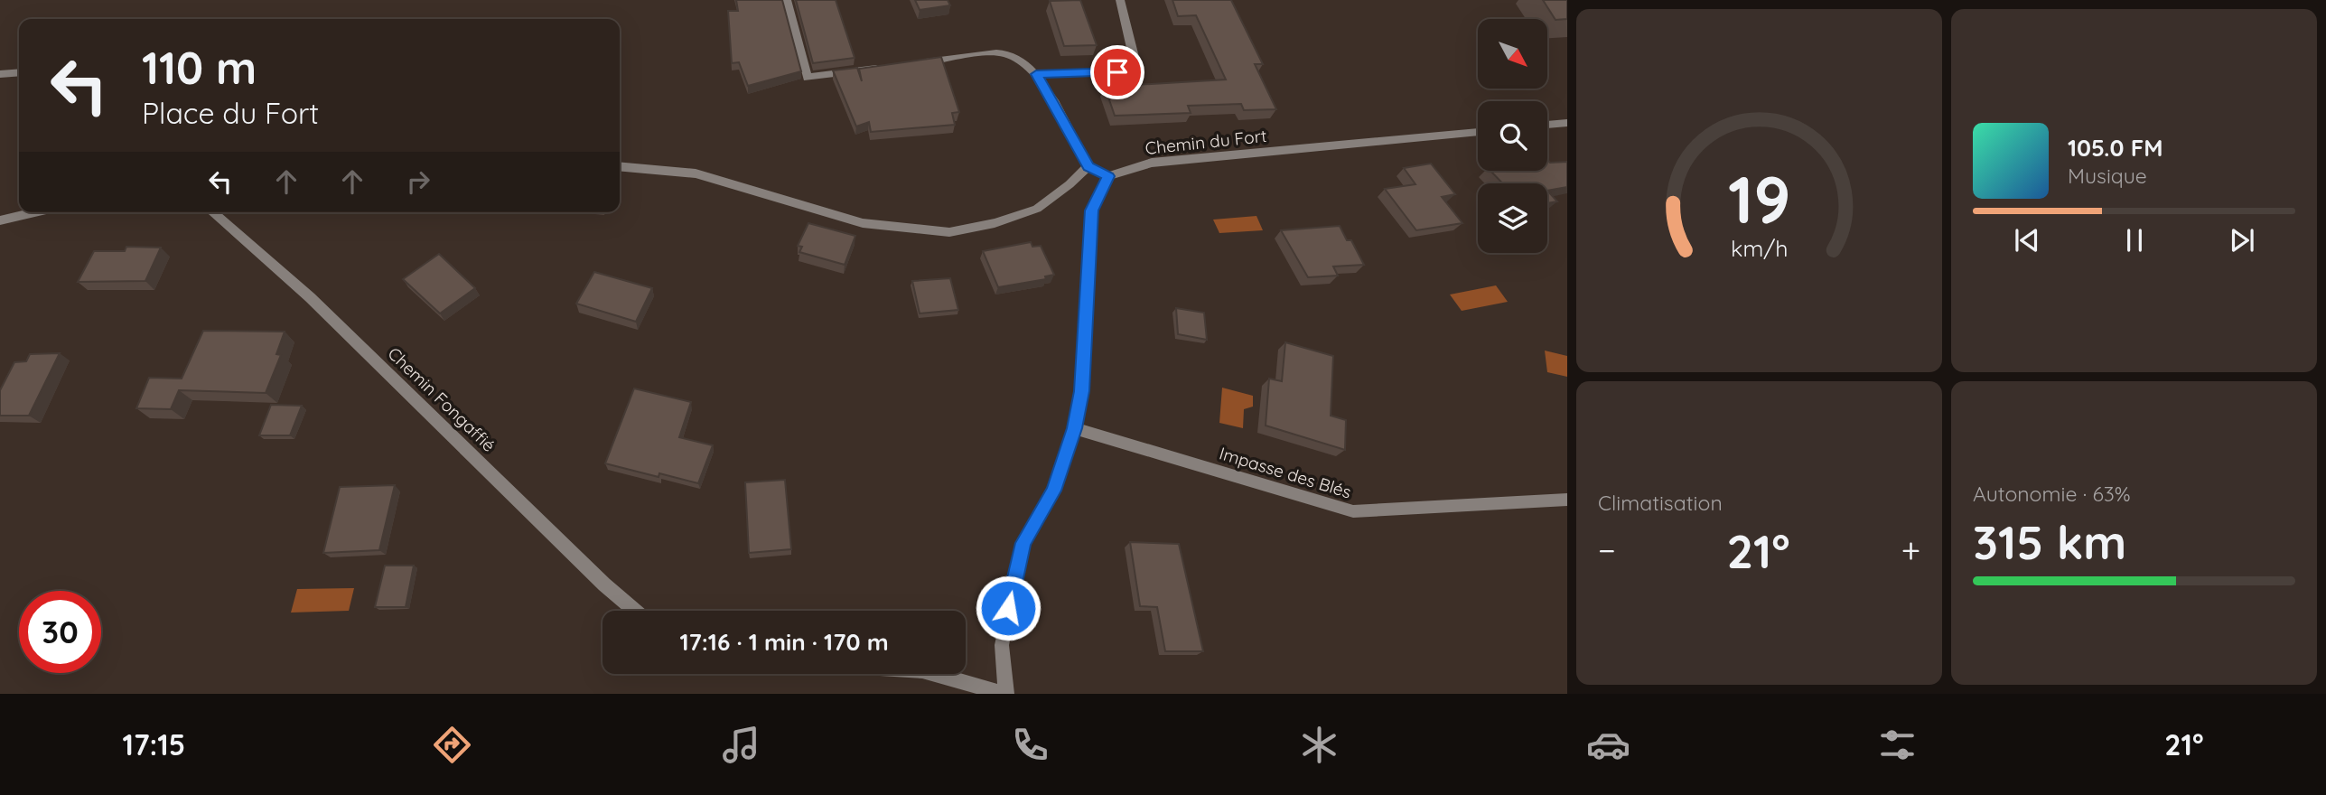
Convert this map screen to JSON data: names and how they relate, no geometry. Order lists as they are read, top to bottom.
{
  "streets": {
    "street": ["Chemin du Fort", "Chemin Fongaffié", "Impasse des Blés"]
  },
  "north": "bottom right",
  "page": {
    "turn": ["110 m", "Place du Fort"],
    "song": ["105.0 FM", "Musique"],
    "tile": [
      "Climatisation",
      ["Autonomie · 63%", "315 km"]
    ],
    "heat": ["−", "21°", "+"],
    "limit": "30",
    "trip": "17:16 · 1 min · 170 m",
    "tabs": ["17:15", "21°"],
    "gauge": ["19", "km/h"]
  }
}
